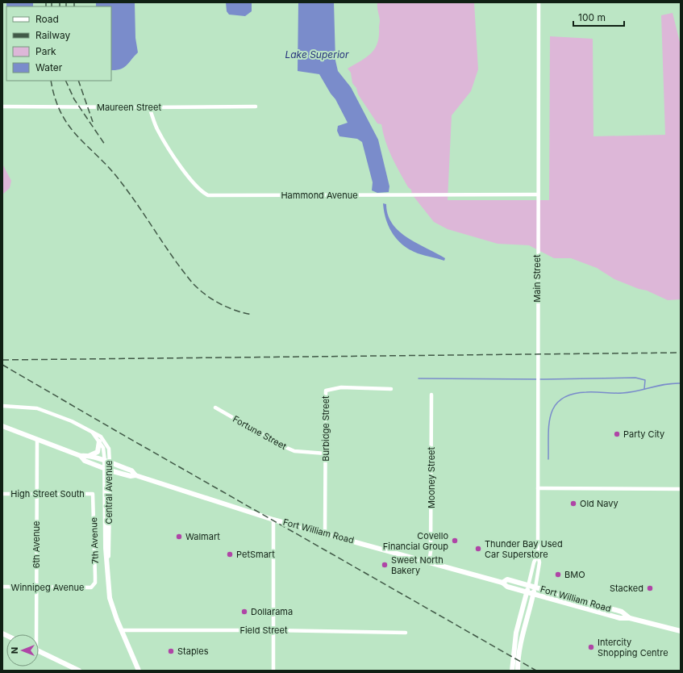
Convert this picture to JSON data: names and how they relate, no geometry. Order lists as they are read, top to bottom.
{
  "streets": {
    "main road": ["Central Avenue", "Fort William Road"],
    "street": [
      "Maureen Street",
      "Hammond Avenue",
      "Main Street",
      "Burbidge Street",
      "Fortune Street",
      "Mooney Street",
      "High Street South",
      "7th Avenue",
      "6th Avenue",
      "Winnipeg Avenue",
      "Field Street"
    ]
  },
  "crossings": [
    ["Maureen Street", "Hammond Avenue"],
    ["Hammond Avenue", "Main Street"],
    ["Main Street", "Fort William Road"],
    ["Burbidge Street", "Fortune Street"],
    ["Burbidge Street", "Fort William Road"],
    ["Mooney Street", "Fort William Road"],
    ["Central Avenue", "Fort William Road"],
    ["Central Avenue", "Field Street"],
    ["High Street South", "7th Avenue"],
    ["High Street South", "6th Avenue"],
    ["Fort William Road", "6th Avenue"],
    ["7th Avenue", "Winnipeg Avenue"],
    ["6th Avenue", "Winnipeg Avenue"]
  ],
  "water": ["Lake Superior"],
  "places": [
    "Party City",
    "Old Navy",
    "Walmart",
    "Covello Financial Group",
    "Thunder Bay Used Car Superstore",
    "PetSmart",
    "Sweet North Bakery",
    "BMO",
    "Stacked",
    "Dollarama",
    "Intercity Shopping Centre",
    "Staples"
  ],
  "legend": [
    "Road",
    "Railway",
    "Park",
    "Water"
  ],
  "scale_bar": "100 m",
  "north": "left"
}
